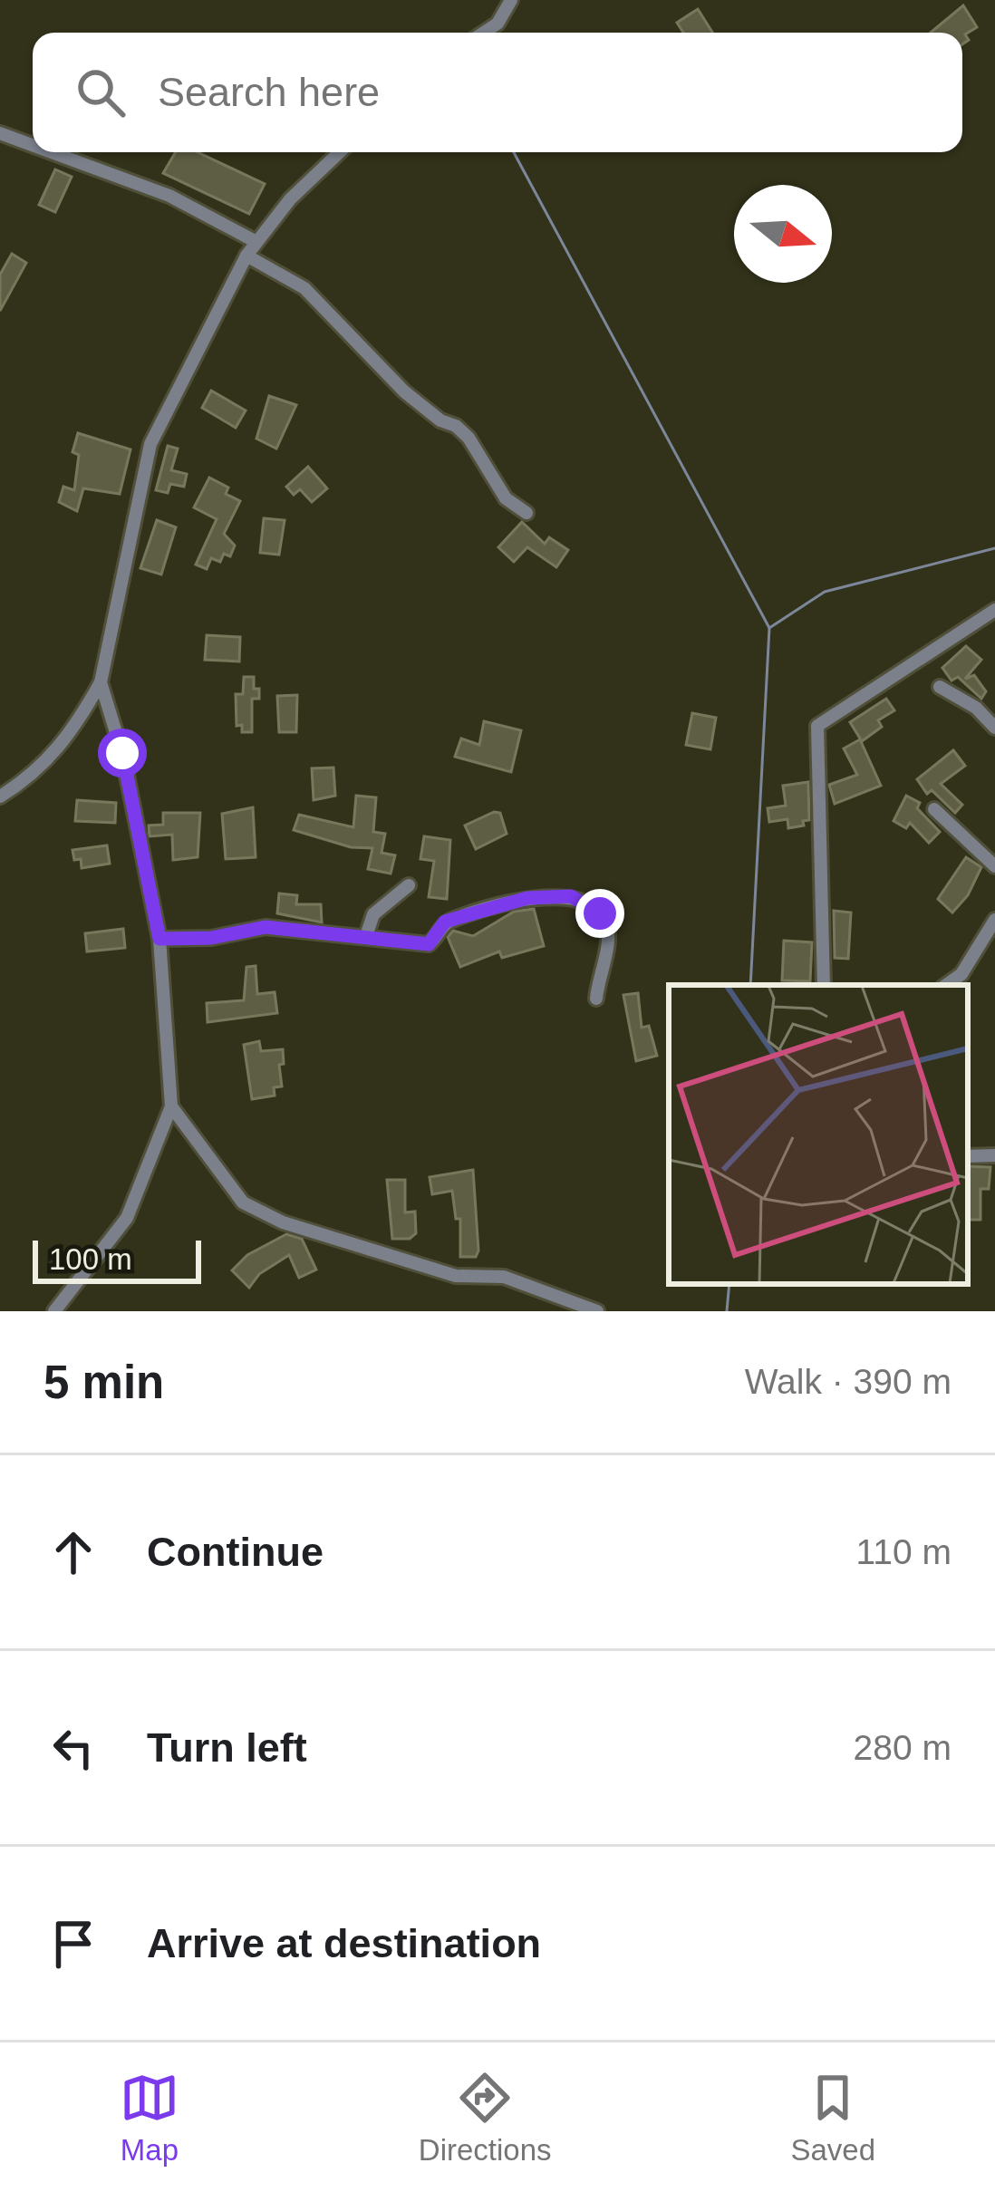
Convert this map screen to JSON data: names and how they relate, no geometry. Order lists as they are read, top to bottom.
{
  "scale_bar": "100 m",
  "north": "right",
  "page": {
    "search": "Search here",
    "scale": "100 m",
    "heading": ["5 min", "Walk · 390 m"],
    "list": [
      ["Continue", "110 m"],
      ["Turn left", "280 m"],
      "Arrive at destination"
    ],
    "nav": ["Map", "Directions", "Saved"]
  }
}
